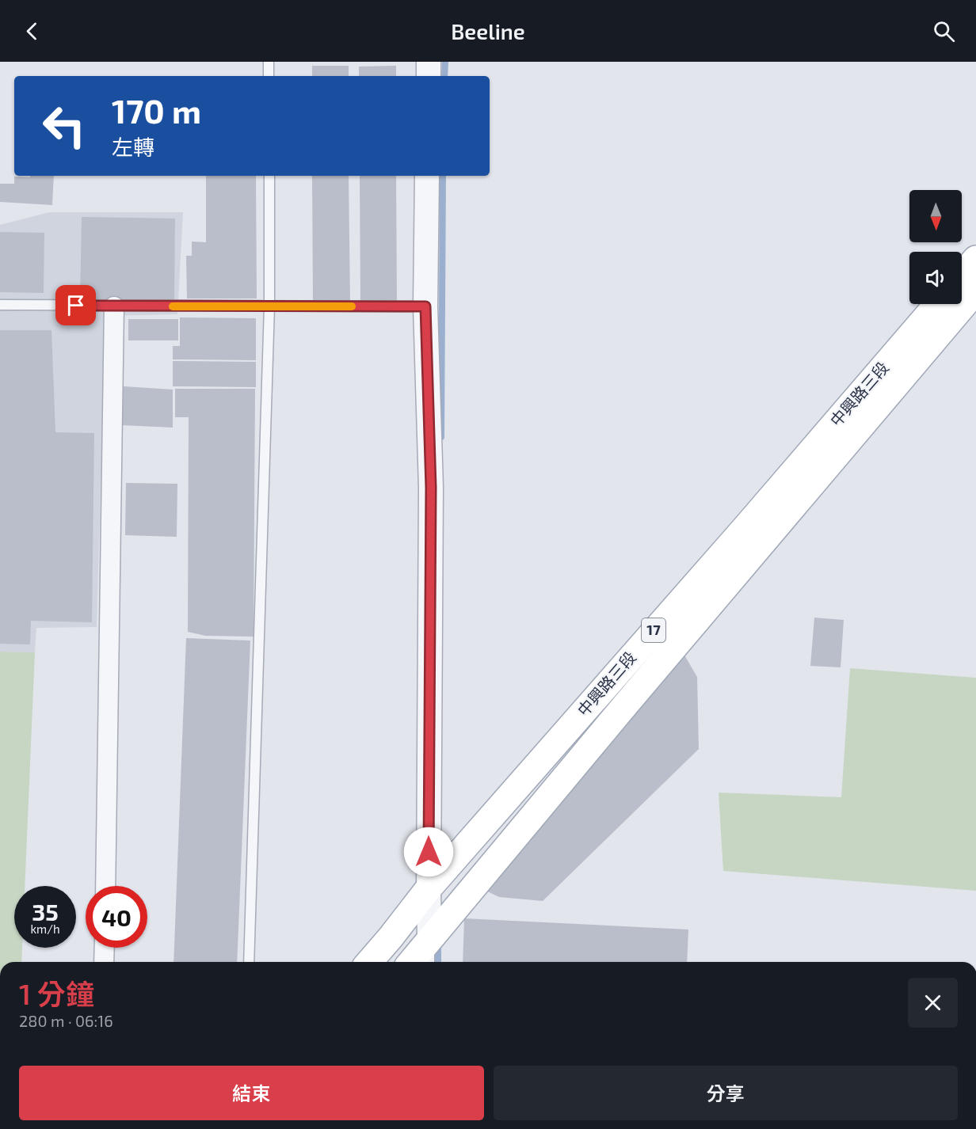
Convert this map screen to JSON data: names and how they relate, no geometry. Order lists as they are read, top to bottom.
{
  "streets": {
    "main road": ["中興路三段", "17"]
  },
  "north": "bottom",
  "page": {
    "header": "Beeline",
    "turn": ["170 m", "左轉"],
    "speed": "35 km/h",
    "limit": "40",
    "heading": ["1 分鐘", "280 m · 06:16"],
    "buttons": ["結束", "分享"]
  }
}
